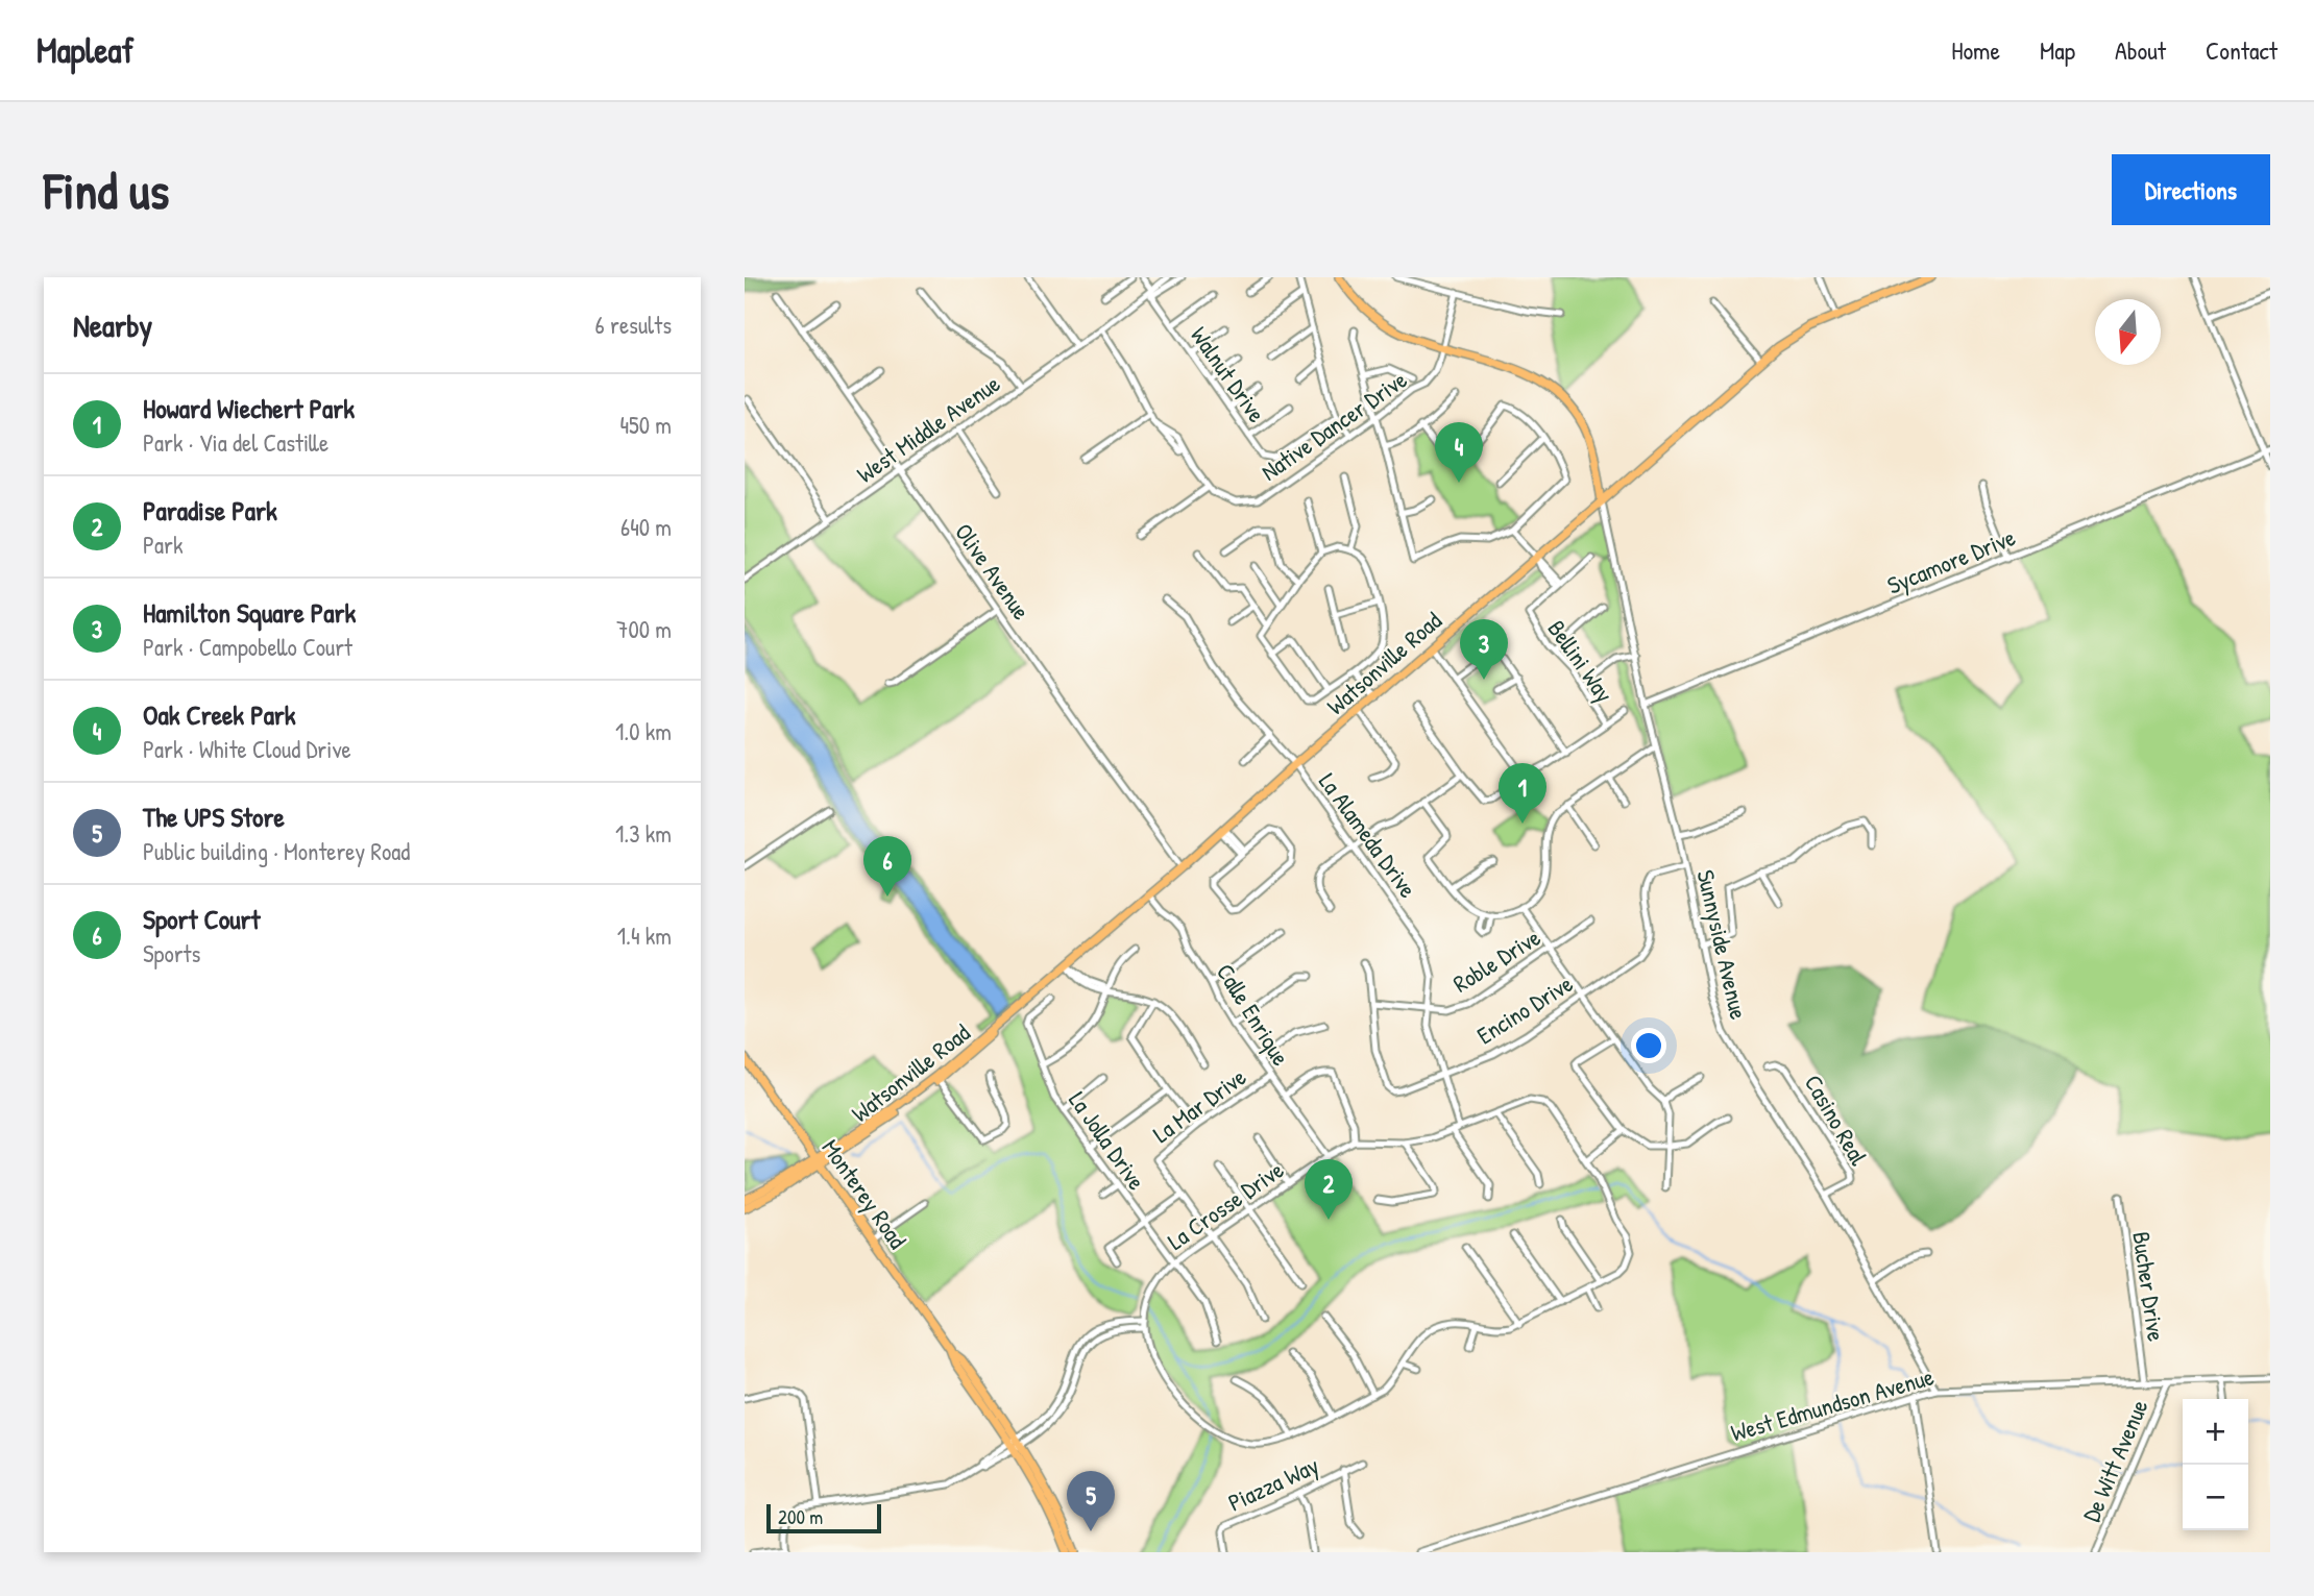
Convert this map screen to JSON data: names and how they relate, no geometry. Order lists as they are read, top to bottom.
{
  "streets": {
    "main road": ["Watsonville Road", "Monterey Road"],
    "street": [
      "Walnut Drive",
      "Native Dancer Drive",
      "West Middle Avenue",
      "Sycamore Drive",
      "Olive Avenue",
      "Bellini Way",
      "La Alameda Drive",
      "Sunnyside Avenue",
      "Roble Drive",
      "Encino Drive",
      "Calle Enrique",
      "La Mar Drive",
      "Casino Real",
      "La Jolla Drive",
      "La Crosse Drive",
      "Bucher Drive",
      "West Edmundson Avenue",
      "De Witt Avenue",
      "Piazza Way"
    ]
  },
  "crossings": [
    ["Walnut Drive", "West Middle Avenue"],
    ["West Middle Avenue", "Olive Avenue"],
    ["Sycamore Drive", "Sunnyside Avenue"],
    ["Olive Avenue", "Watsonville Road"],
    ["Watsonville Road", "La Alameda Drive"],
    ["Watsonville Road", "Sunnyside Avenue"],
    ["Watsonville Road", "Calle Enrique"],
    ["Watsonville Road", "Monterey Road"],
    ["La Alameda Drive", "Roble Drive"],
    ["La Alameda Drive", "Encino Drive"],
    ["La Alameda Drive", "La Crosse Drive"],
    ["Sunnyside Avenue", "Encino Drive"],
    ["Sunnyside Avenue", "Casino Real"],
    ["Sunnyside Avenue", "West Edmundson Avenue"],
    ["Roble Drive", "Encino Drive"],
    ["Calle Enrique", "La Mar Drive"],
    ["Calle Enrique", "La Crosse Drive"],
    ["La Mar Drive", "La Crosse Drive"],
    ["La Jolla Drive", "La Crosse Drive"],
    ["Bucher Drive", "West Edmundson Avenue"],
    ["West Edmundson Avenue", "De Witt Avenue"]
  ],
  "scale_bar": "200 m",
  "north": "bottom",
  "page": {
    "header": "Mapleaf",
    "nav": [
      "Home",
      "Map",
      "About",
      "Contact"
    ],
    "buttons": "Directions",
    "title": "Find us",
    "heading": ["Nearby", "6 results"],
    "list": [
      {
        "mark": "1",
        "name": "Howard Wiechert Park",
        "note": "Park · Via del Castille",
        "value": "450 m"
      },
      {
        "mark": "2",
        "name": "Paradise Park",
        "note": "Park",
        "value": "640 m"
      },
      {
        "mark": "3",
        "name": "Hamilton Square Park",
        "note": "Park · Campobello Court",
        "value": "700 m"
      },
      {
        "mark": "4",
        "name": "Oak Creek Park",
        "note": "Park · White Cloud Drive",
        "value": "1.0 km"
      },
      {
        "mark": "5",
        "name": "The UPS Store",
        "note": "Public building · Monterey Road",
        "value": "1.3 km"
      },
      {
        "mark": "6",
        "name": "Sport Court",
        "note": "Sports",
        "value": "1.4 km"
      }
    ],
    "pins": [
      "4",
      "3",
      "1",
      "6",
      "2",
      "5"
    ],
    "map_buttons": ["+", "−"],
    "scale": "200 m"
  }
}
